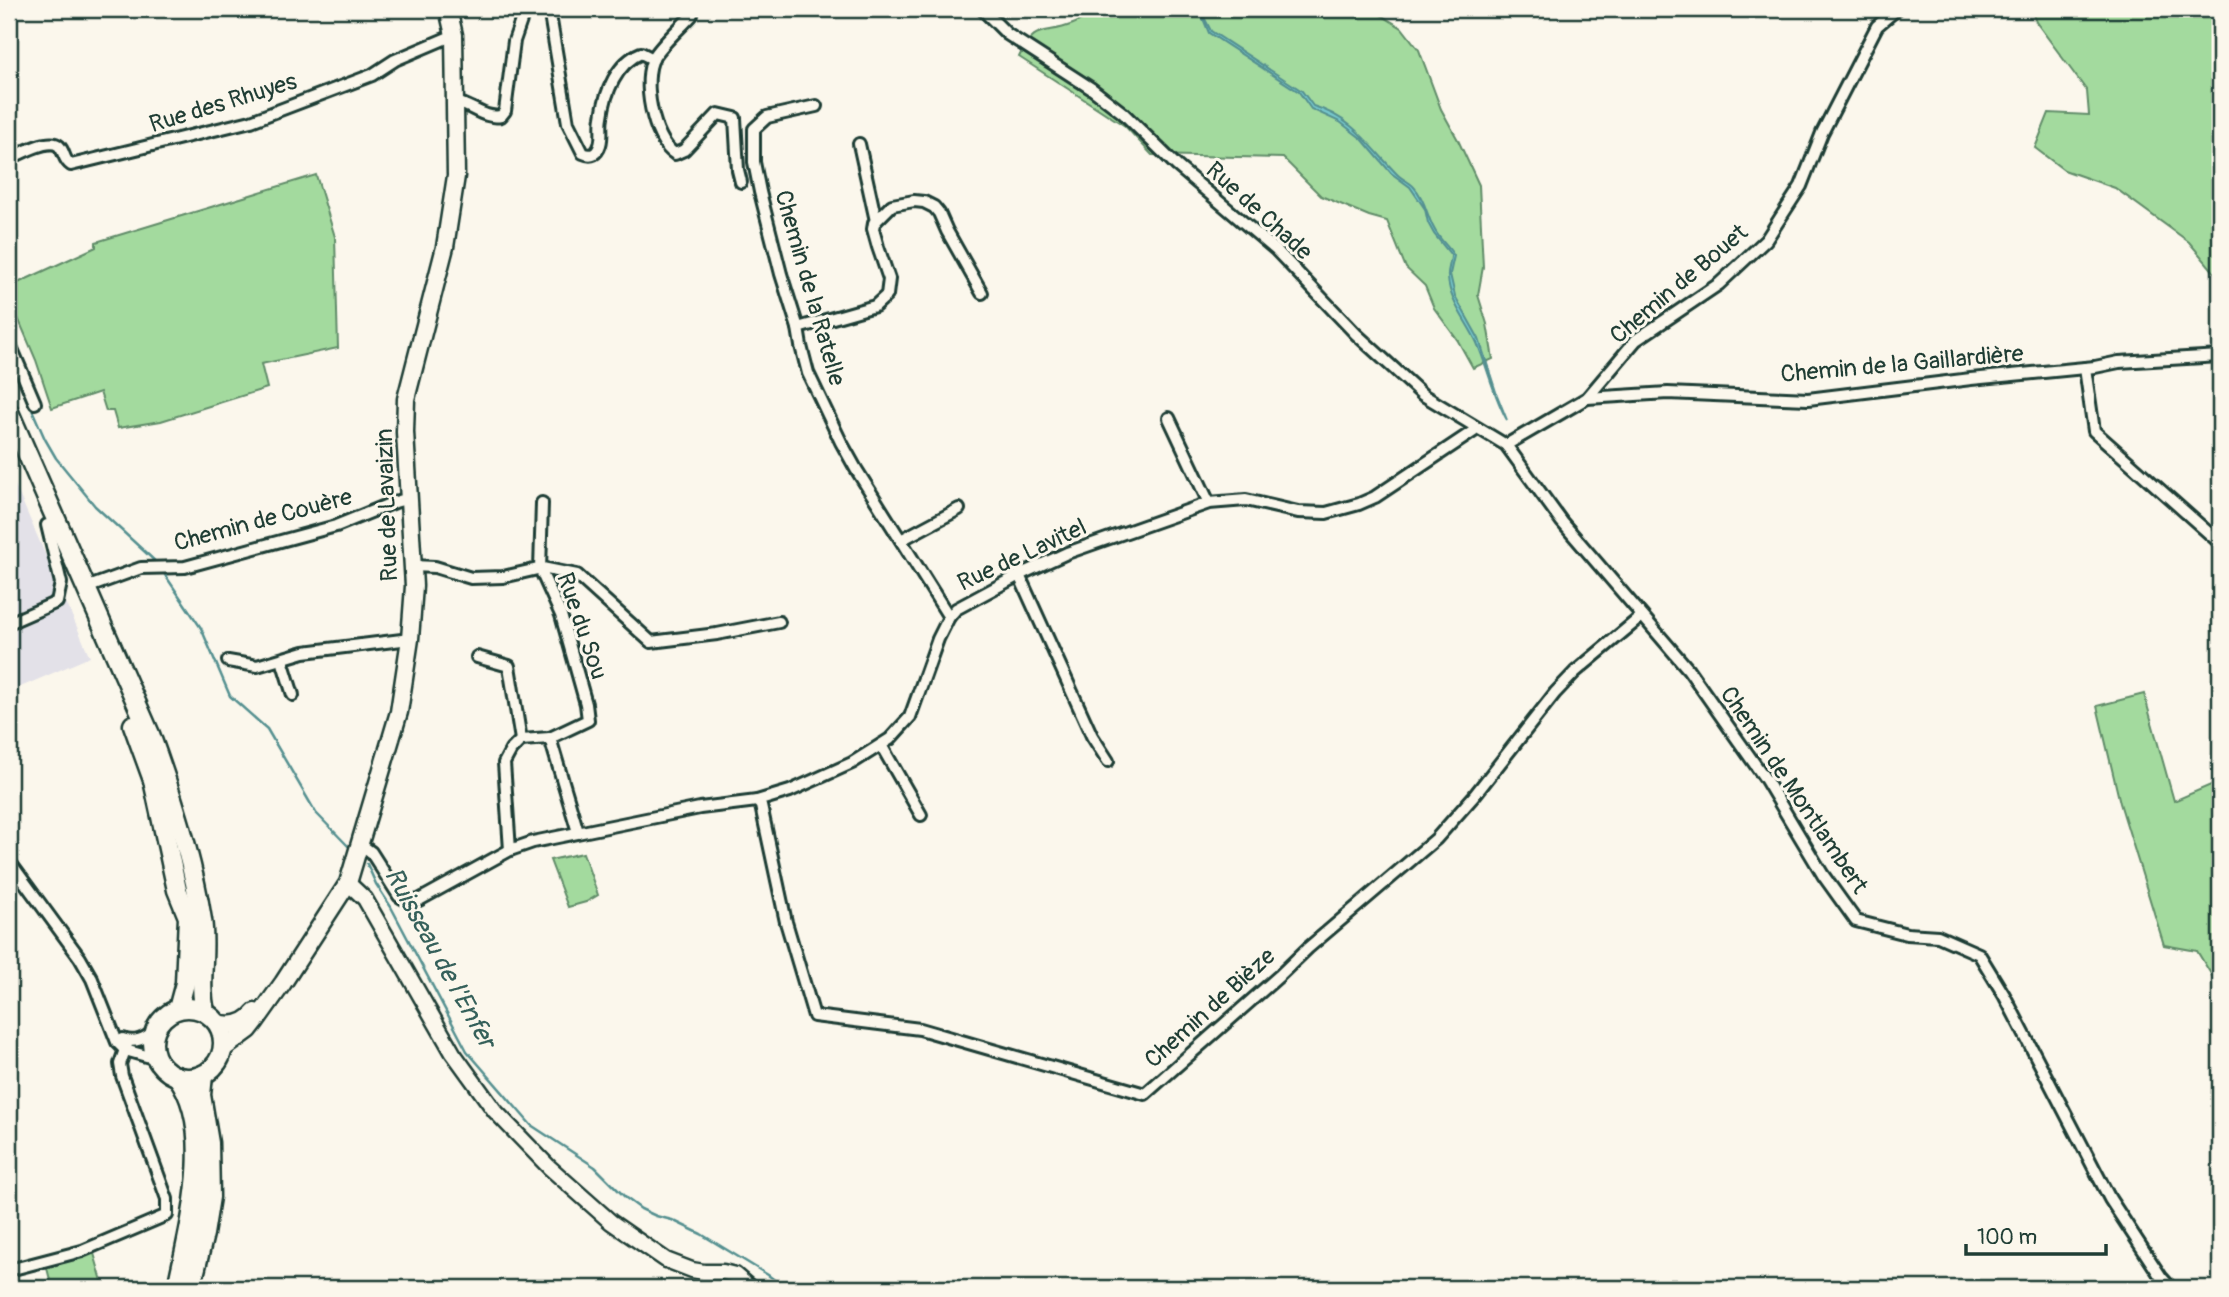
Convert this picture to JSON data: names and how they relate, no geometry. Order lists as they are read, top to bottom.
{
  "streets": {
    "main road": ["Rue de Lavaizin"],
    "street": [
      "Rue des Rhuyes",
      "Rue de Chade",
      "Chemin de Bouet",
      "Chemin de la Ratelle",
      "Chemin de la Gaillardière",
      "Chemin de Couère",
      "Rue de Lavitel",
      "Rue du Sou",
      "Chemin de Montlambert",
      "Chemin de Bièze"
    ]
  },
  "crossings": [
    ["Rue des Rhuyes", "Rue de Lavaizin"],
    ["Rue de Chade", "Chemin de Bouet"],
    ["Rue de Chade", "Rue de Lavitel"],
    ["Rue de Chade", "Chemin de Montlambert"],
    ["Chemin de Bouet", "Chemin de la Gaillardière"],
    ["Chemin de Bouet", "Chemin de Montlambert"],
    ["Chemin de la Ratelle", "Rue de Lavitel"],
    ["Rue de Lavaizin", "Chemin de Couère"],
    ["Rue de Lavaizin", "Rue de Lavitel"],
    ["Rue de Lavitel", "Chemin de Bièze"],
    ["Chemin de Montlambert", "Chemin de Bièze"]
  ],
  "water": ["Ruisseau de l'Enfer"],
  "scale_bar": "100 m"
}
